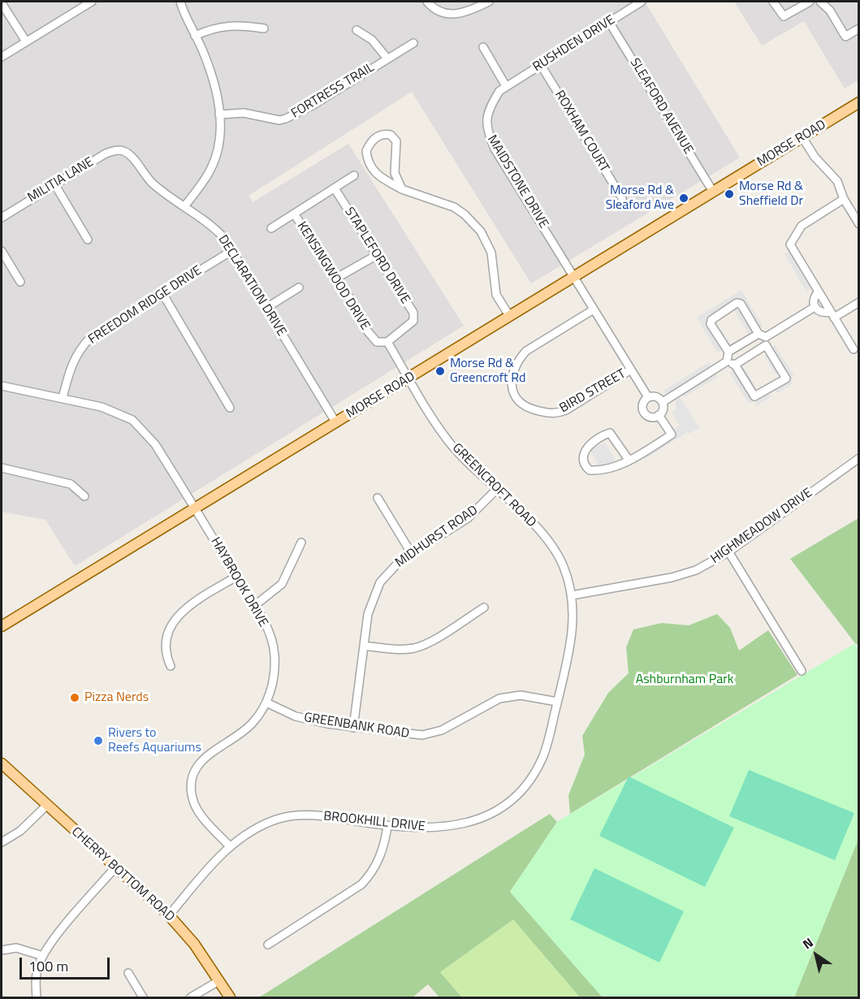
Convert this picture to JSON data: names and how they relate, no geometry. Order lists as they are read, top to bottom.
{
  "streets": {
    "main road": ["MORSE ROAD", "CHERRY BOTTOM ROAD"],
    "street": [
      "RUSHDEN DRIVE",
      "FORTRESS TRAIL",
      "SLEAFORD AVENUE",
      "ROXHAM COURT",
      "MILITIA LANE",
      "MAIDSTONE DRIVE",
      "STAPLEFORD DRIVE",
      "KENSINGWOOD DRIVE",
      "DECLARATION DRIVE",
      "FREEDOM RIDGE DRIVE",
      "BIRD STREET",
      "GREENCROFT ROAD",
      "HIGHMEADOW DRIVE",
      "MIDHURST ROAD",
      "HAYBROOK DRIVE",
      "GREENBANK ROAD",
      "BROOKHILL DRIVE"
    ]
  },
  "crossings": [
    ["RUSHDEN DRIVE", "SLEAFORD AVENUE"],
    ["RUSHDEN DRIVE", "ROXHAM COURT"],
    ["RUSHDEN DRIVE", "MAIDSTONE DRIVE"],
    ["SLEAFORD AVENUE", "MORSE ROAD"],
    ["MORSE ROAD", "MAIDSTONE DRIVE"],
    ["MORSE ROAD", "DECLARATION DRIVE"],
    ["MORSE ROAD", "GREENCROFT ROAD"],
    ["MORSE ROAD", "HAYBROOK DRIVE"],
    ["MILITIA LANE", "DECLARATION DRIVE"],
    ["MAIDSTONE DRIVE", "BIRD STREET"],
    ["STAPLEFORD DRIVE", "KENSINGWOOD DRIVE"],
    ["DECLARATION DRIVE", "FREEDOM RIDGE DRIVE"],
    ["FREEDOM RIDGE DRIVE", "HAYBROOK DRIVE"],
    ["GREENCROFT ROAD", "HIGHMEADOW DRIVE"],
    ["GREENCROFT ROAD", "MIDHURST ROAD"],
    ["GREENCROFT ROAD", "BROOKHILL DRIVE"],
    ["HIGHMEADOW DRIVE", "BROOKHILL DRIVE"],
    ["MIDHURST ROAD", "GREENBANK ROAD"],
    ["HAYBROOK DRIVE", "GREENBANK ROAD"],
    ["HAYBROOK DRIVE", "BROOKHILL DRIVE"],
    ["GREENBANK ROAD", "BROOKHILL DRIVE"],
    ["BROOKHILL DRIVE", "CHERRY BOTTOM ROAD"]
  ],
  "parks": ["Ashburnham Park"],
  "places": [
    "Morse Rd & Sheffield Dr",
    "Morse Rd & Sleaford Ave",
    "Morse Rd & Greencroft Rd",
    "Pizza Nerds",
    "Rivers to Reefs Aquariums"
  ],
  "scale_bar": "100 m",
  "north": "top left"
}
